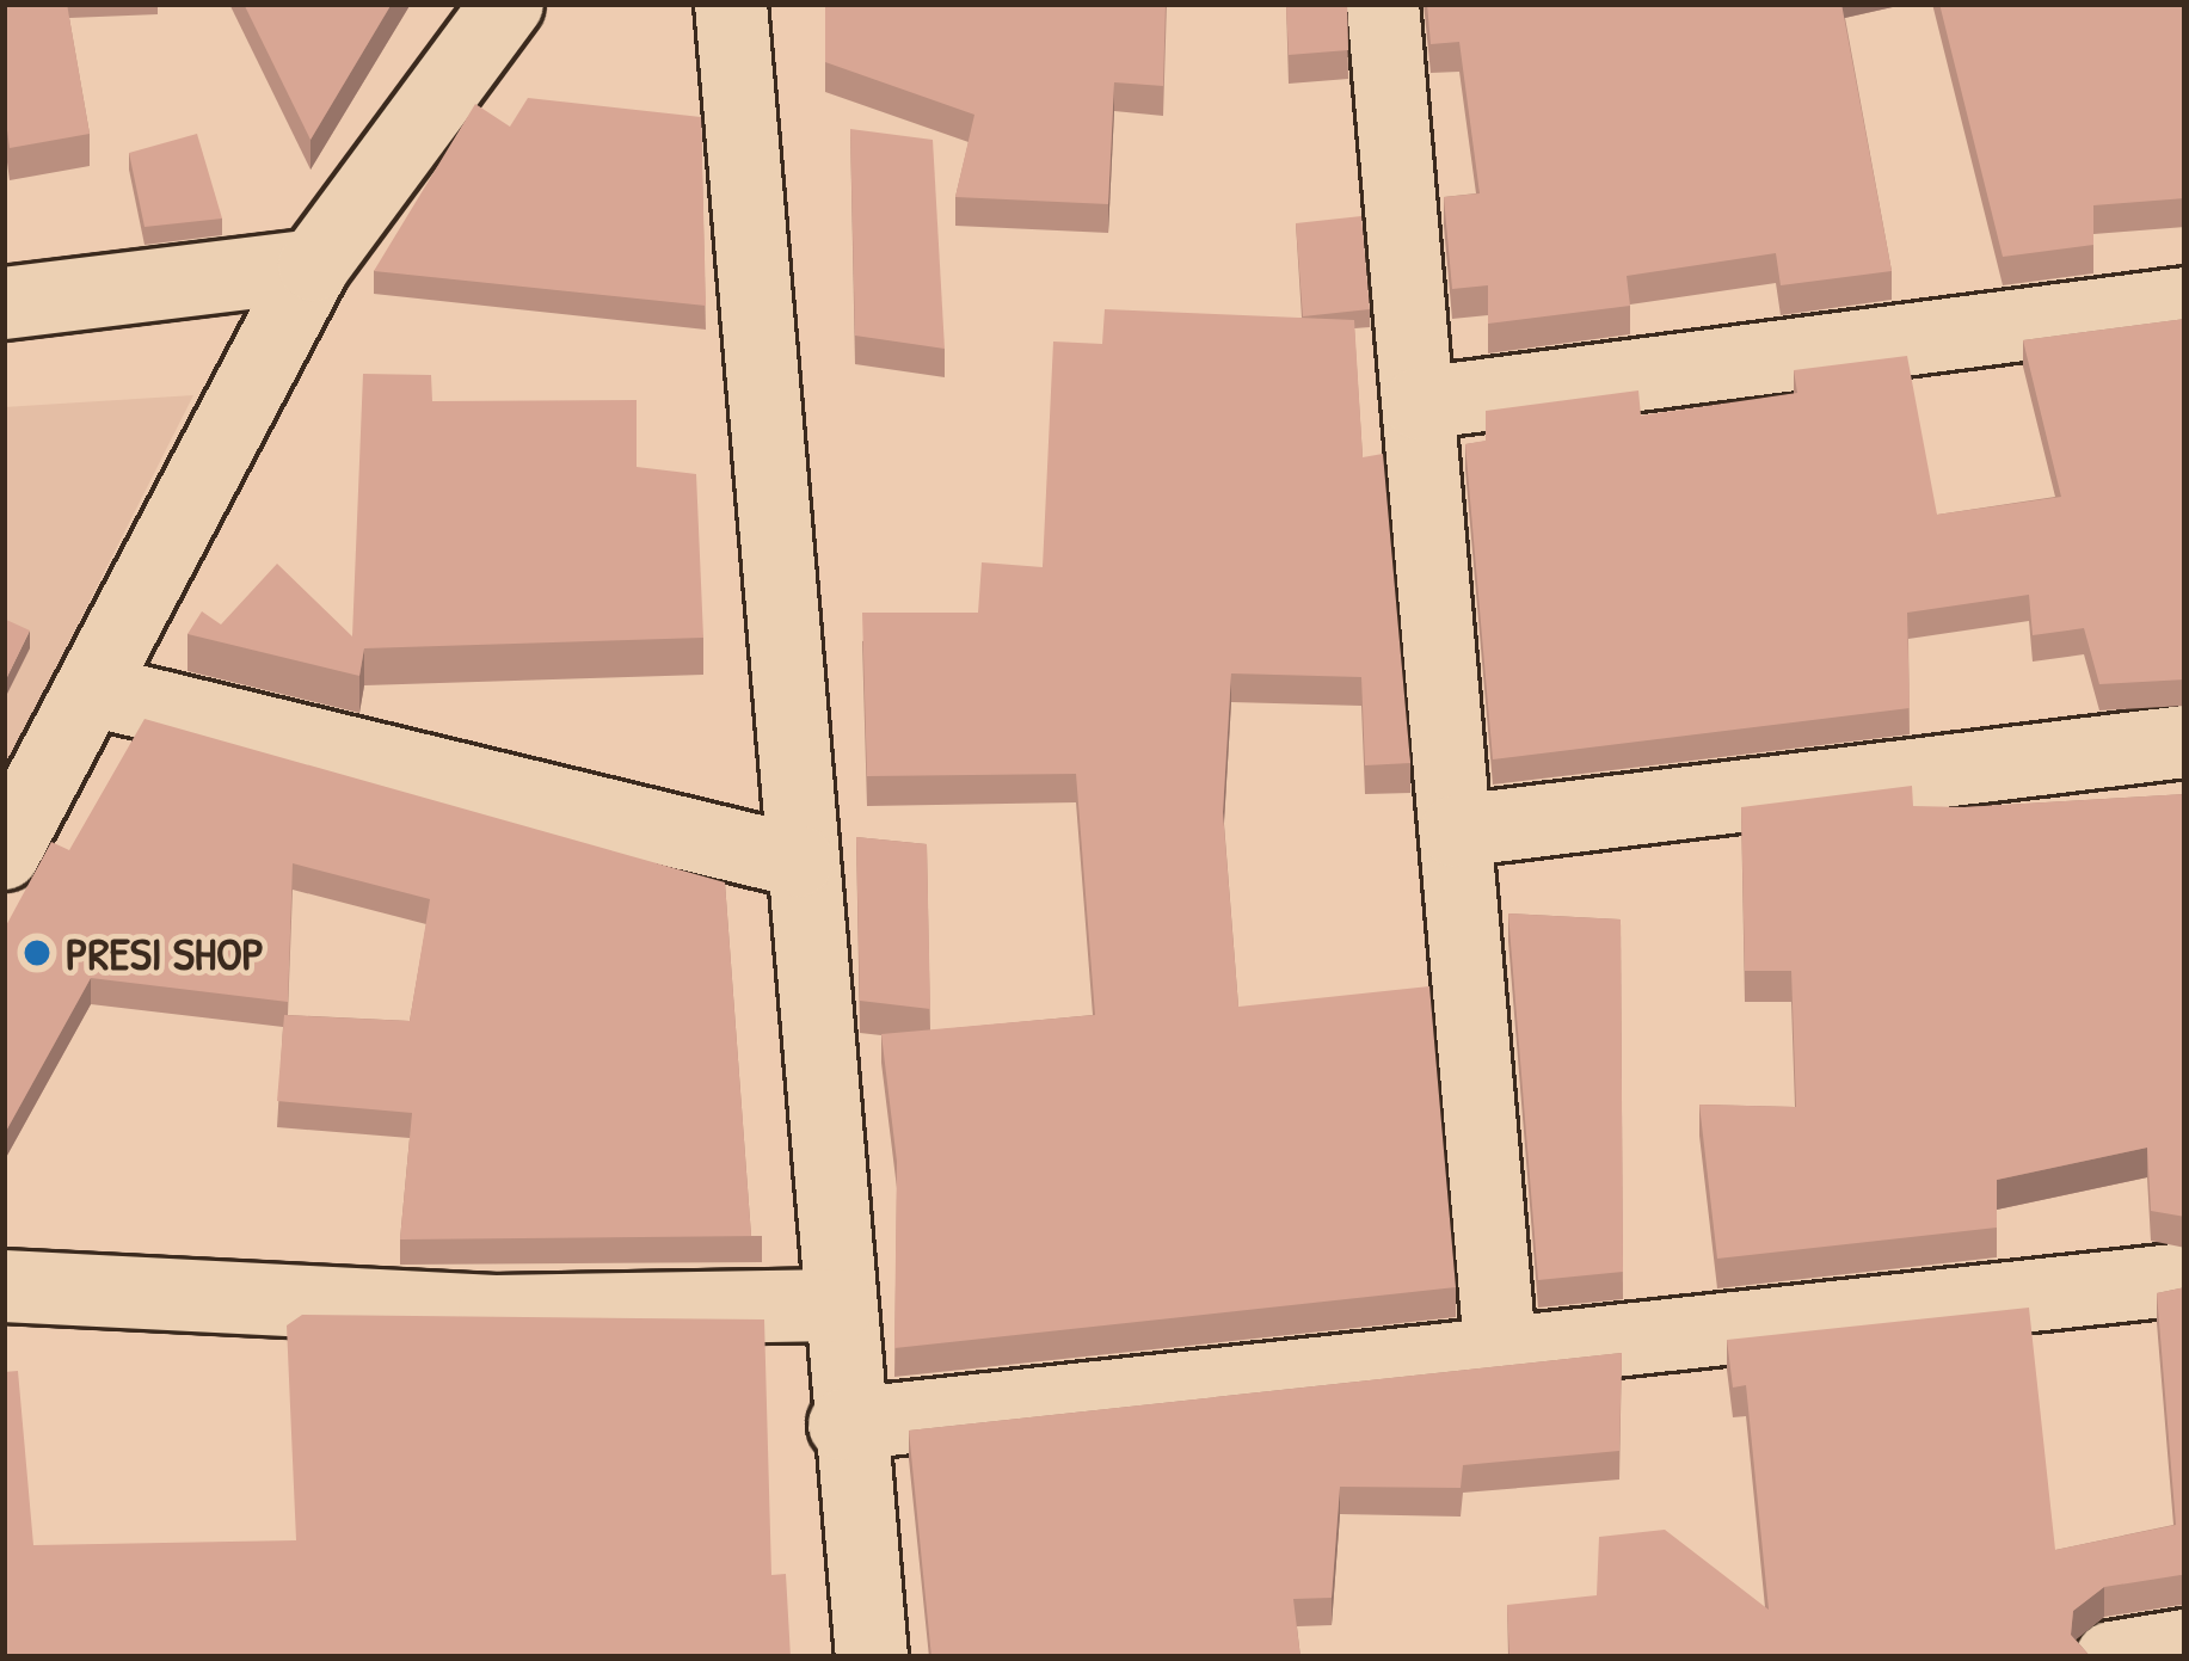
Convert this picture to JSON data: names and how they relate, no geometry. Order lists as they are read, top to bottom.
{
  "places": ["PRESI SHOP"]
}
